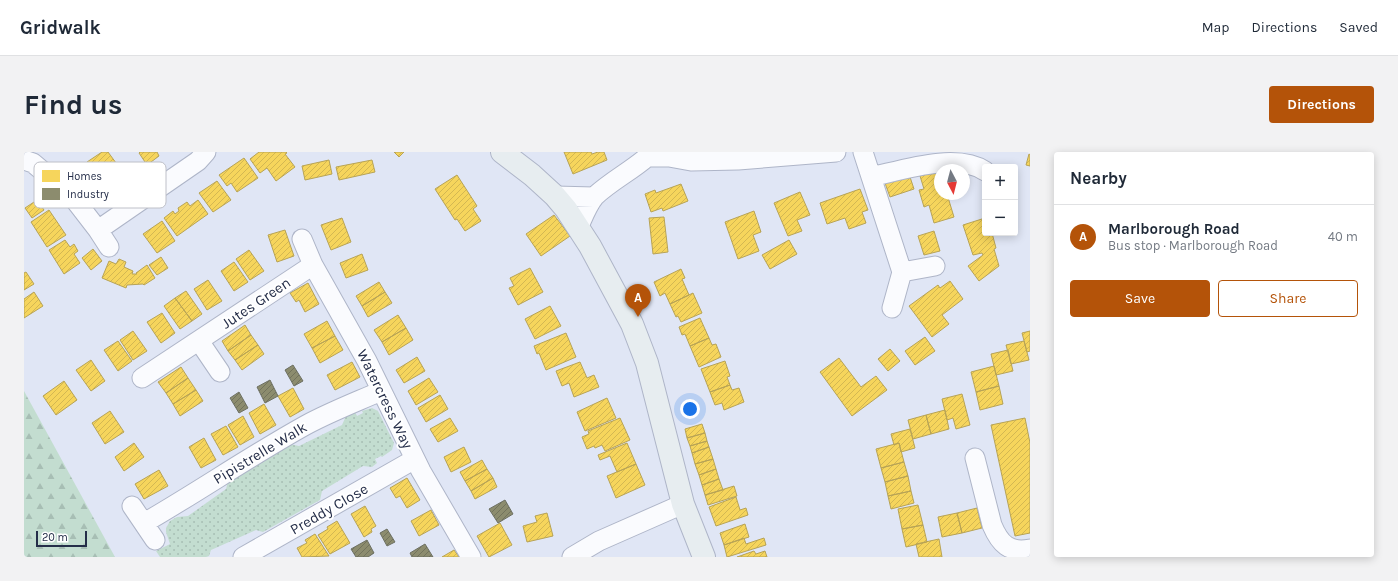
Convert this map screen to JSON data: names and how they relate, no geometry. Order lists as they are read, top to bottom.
{
  "streets": {
    "street": [
      "Jutes Green",
      "Watercress Way",
      "Pipistrelle Walk",
      "Preddy Close"
    ]
  },
  "crossings": [
    ["Jutes Green", "Watercress Way"],
    ["Watercress Way", "Pipistrelle Walk"],
    ["Watercress Way", "Preddy Close"]
  ],
  "legend": ["Homes", "Industry"],
  "scale_bar": "20 m",
  "north": "bottom",
  "page": {
    "header": "Gridwalk",
    "nav": ["Map", "Directions", "Saved"],
    "buttons": [
      "Directions",
      ["Save", "Share"]
    ],
    "title": "Find us",
    "heading": "Nearby",
    "map_buttons": ["+", "−"],
    "list": [
      {
        "mark": "A",
        "name": "Marlborough Road",
        "note": "Bus stop · Marlborough Road",
        "value": "40 m"
      }
    ],
    "pins": "A",
    "scale": "20 m"
  }
}
